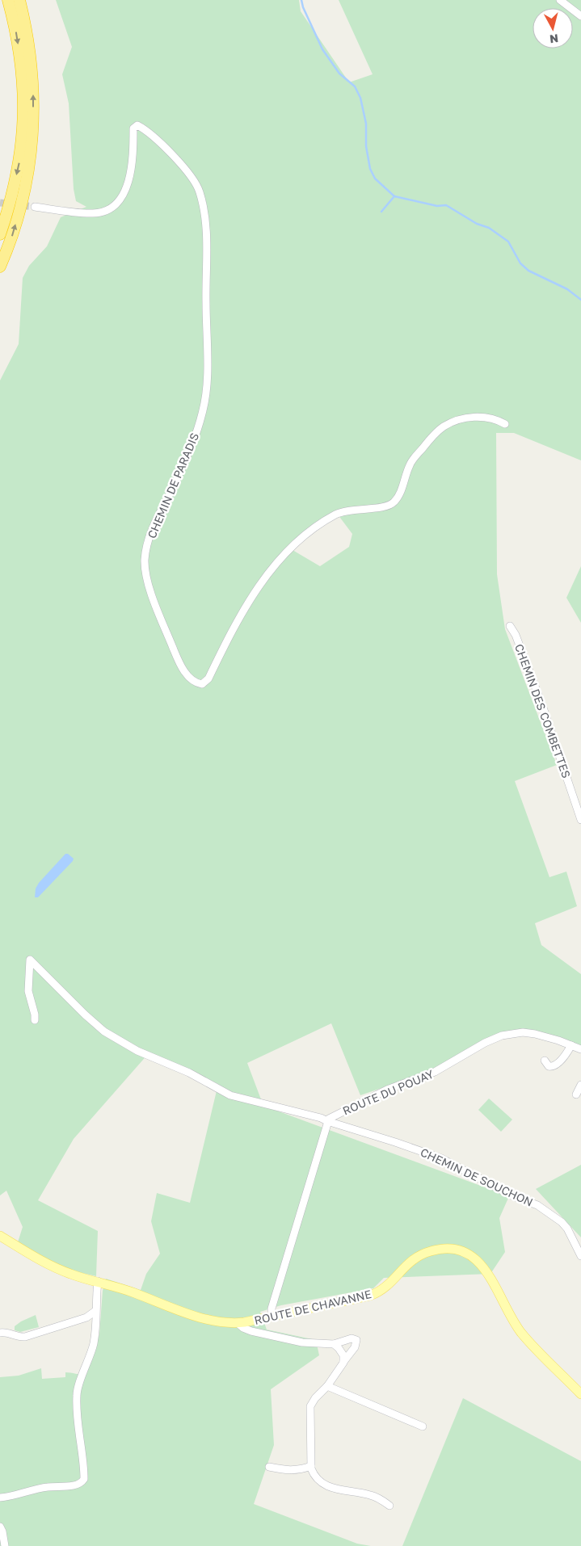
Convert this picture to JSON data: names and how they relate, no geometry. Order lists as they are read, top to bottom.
{
  "streets": {
    "main road": ["ROUTE DE CHAVANNE"],
    "street": [
      "CHEMIN DE PARADIS",
      "CHEMIN DES COMBETTES",
      "ROUTE DU POUAY",
      "CHEMIN DE SOUCHON"
    ]
  },
  "crossings": [
    ["ROUTE DU POUAY", "CHEMIN DE SOUCHON"]
  ],
  "north": "bottom"
}
